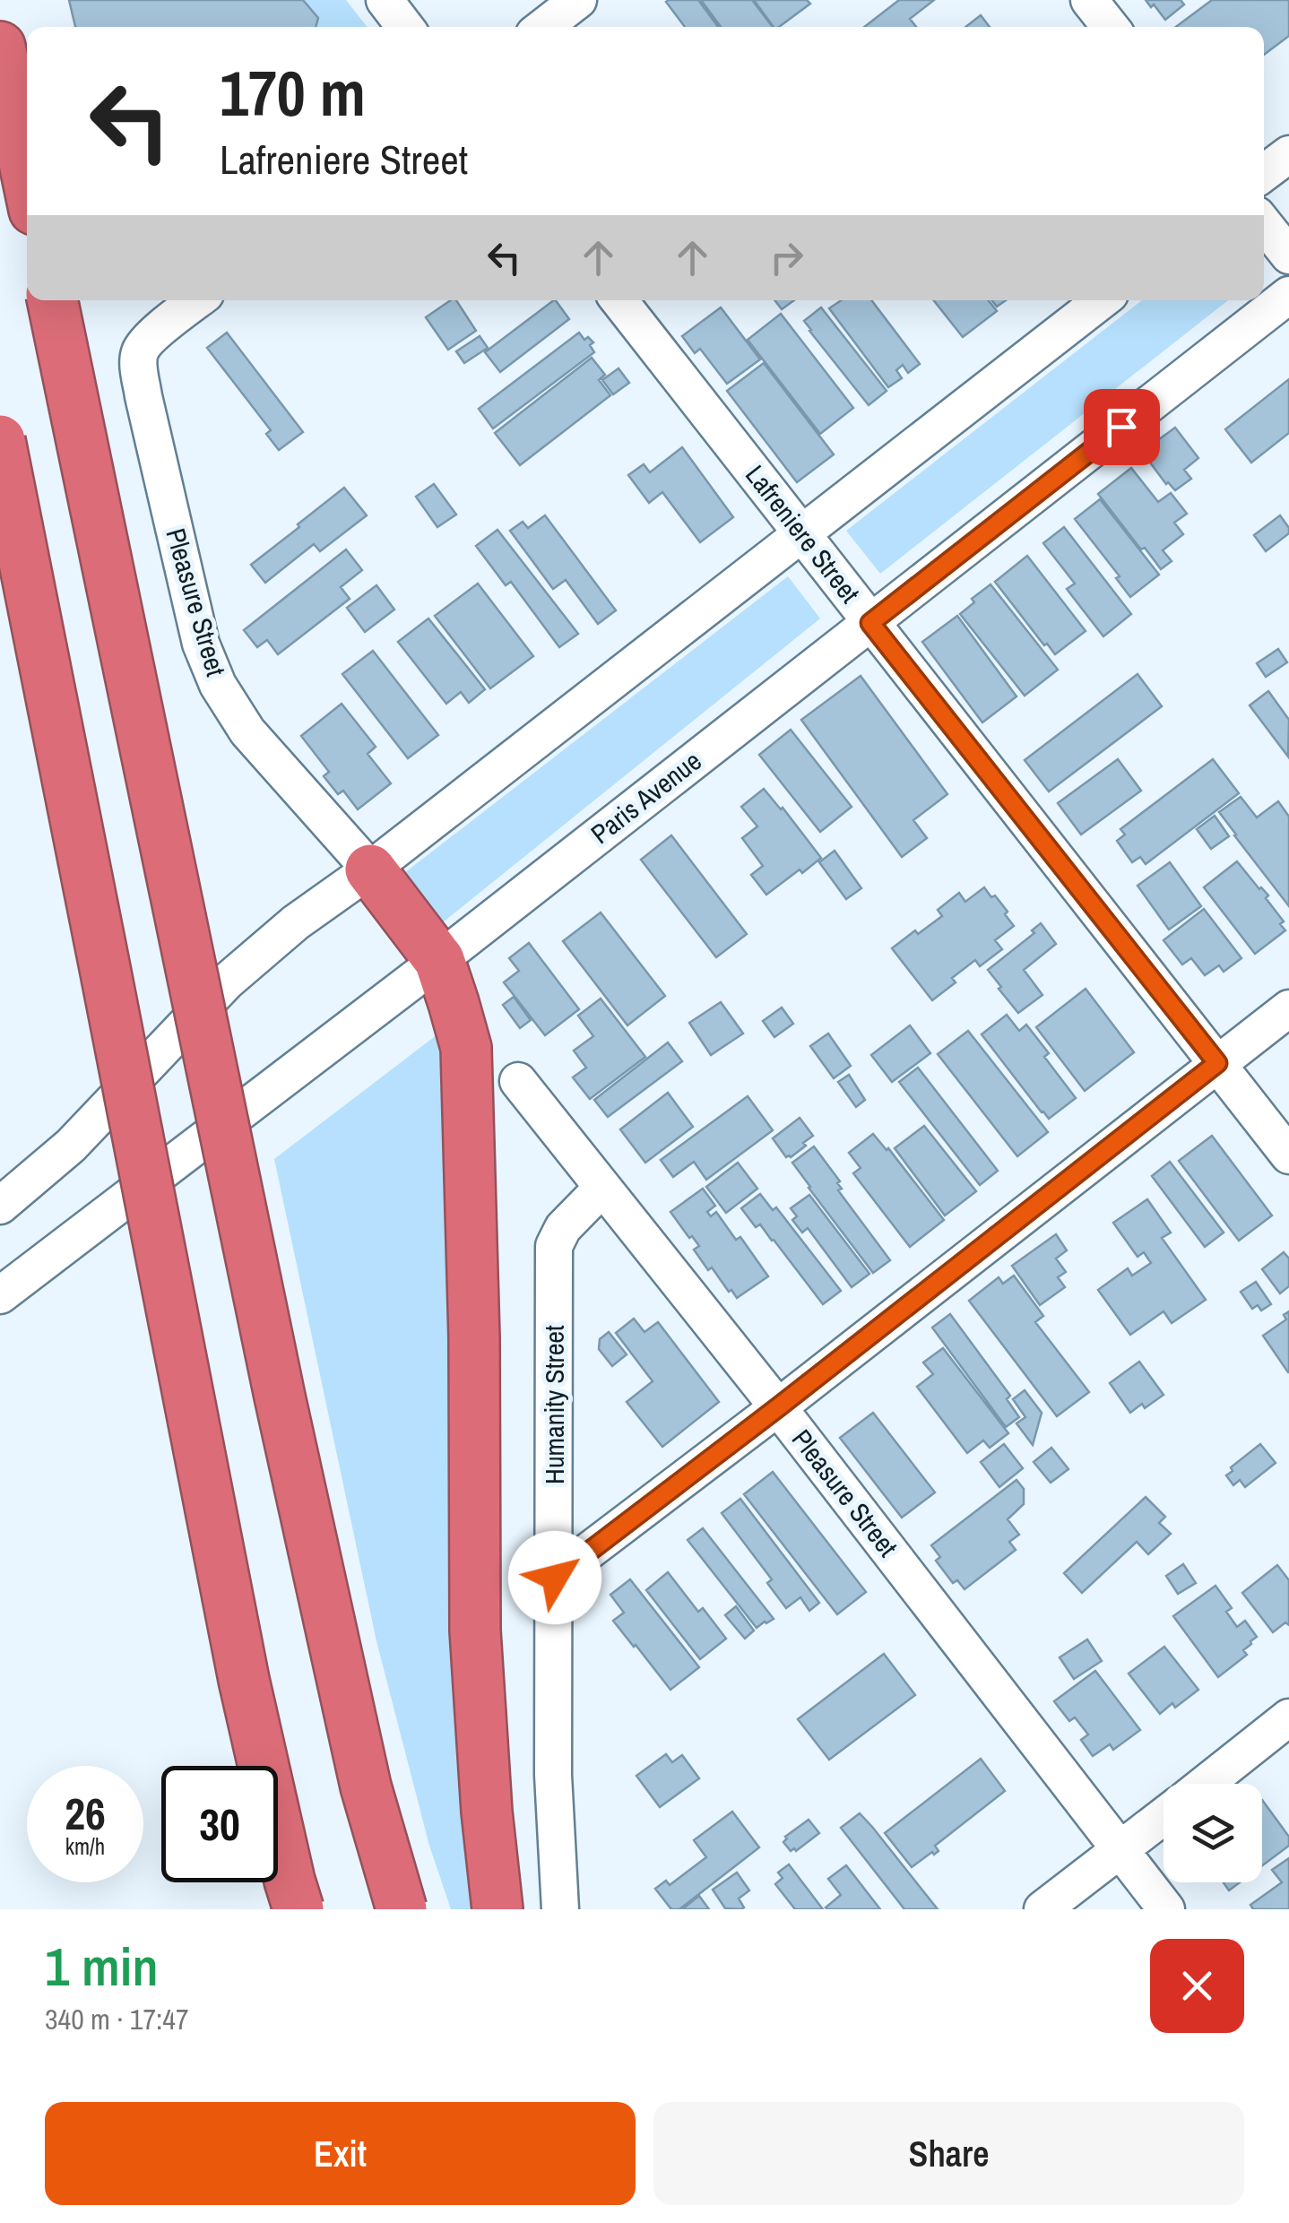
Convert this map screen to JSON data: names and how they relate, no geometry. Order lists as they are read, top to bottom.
{
  "streets": {
    "street": [
      "Lafreniere Street",
      "Pleasure Street",
      "Paris Avenue",
      "Humanity Street"
    ]
  },
  "crossings": [
    ["Lafreniere Street", "Paris Avenue"],
    ["Pleasure Street", "Humanity Street"]
  ],
  "page": {
    "turn": ["170 m", "Lafreniere Street"],
    "speed": "26 km/h",
    "limit": "30",
    "heading": ["1 min", "340 m · 17:47"],
    "buttons": ["Exit", "Share"]
  }
}
